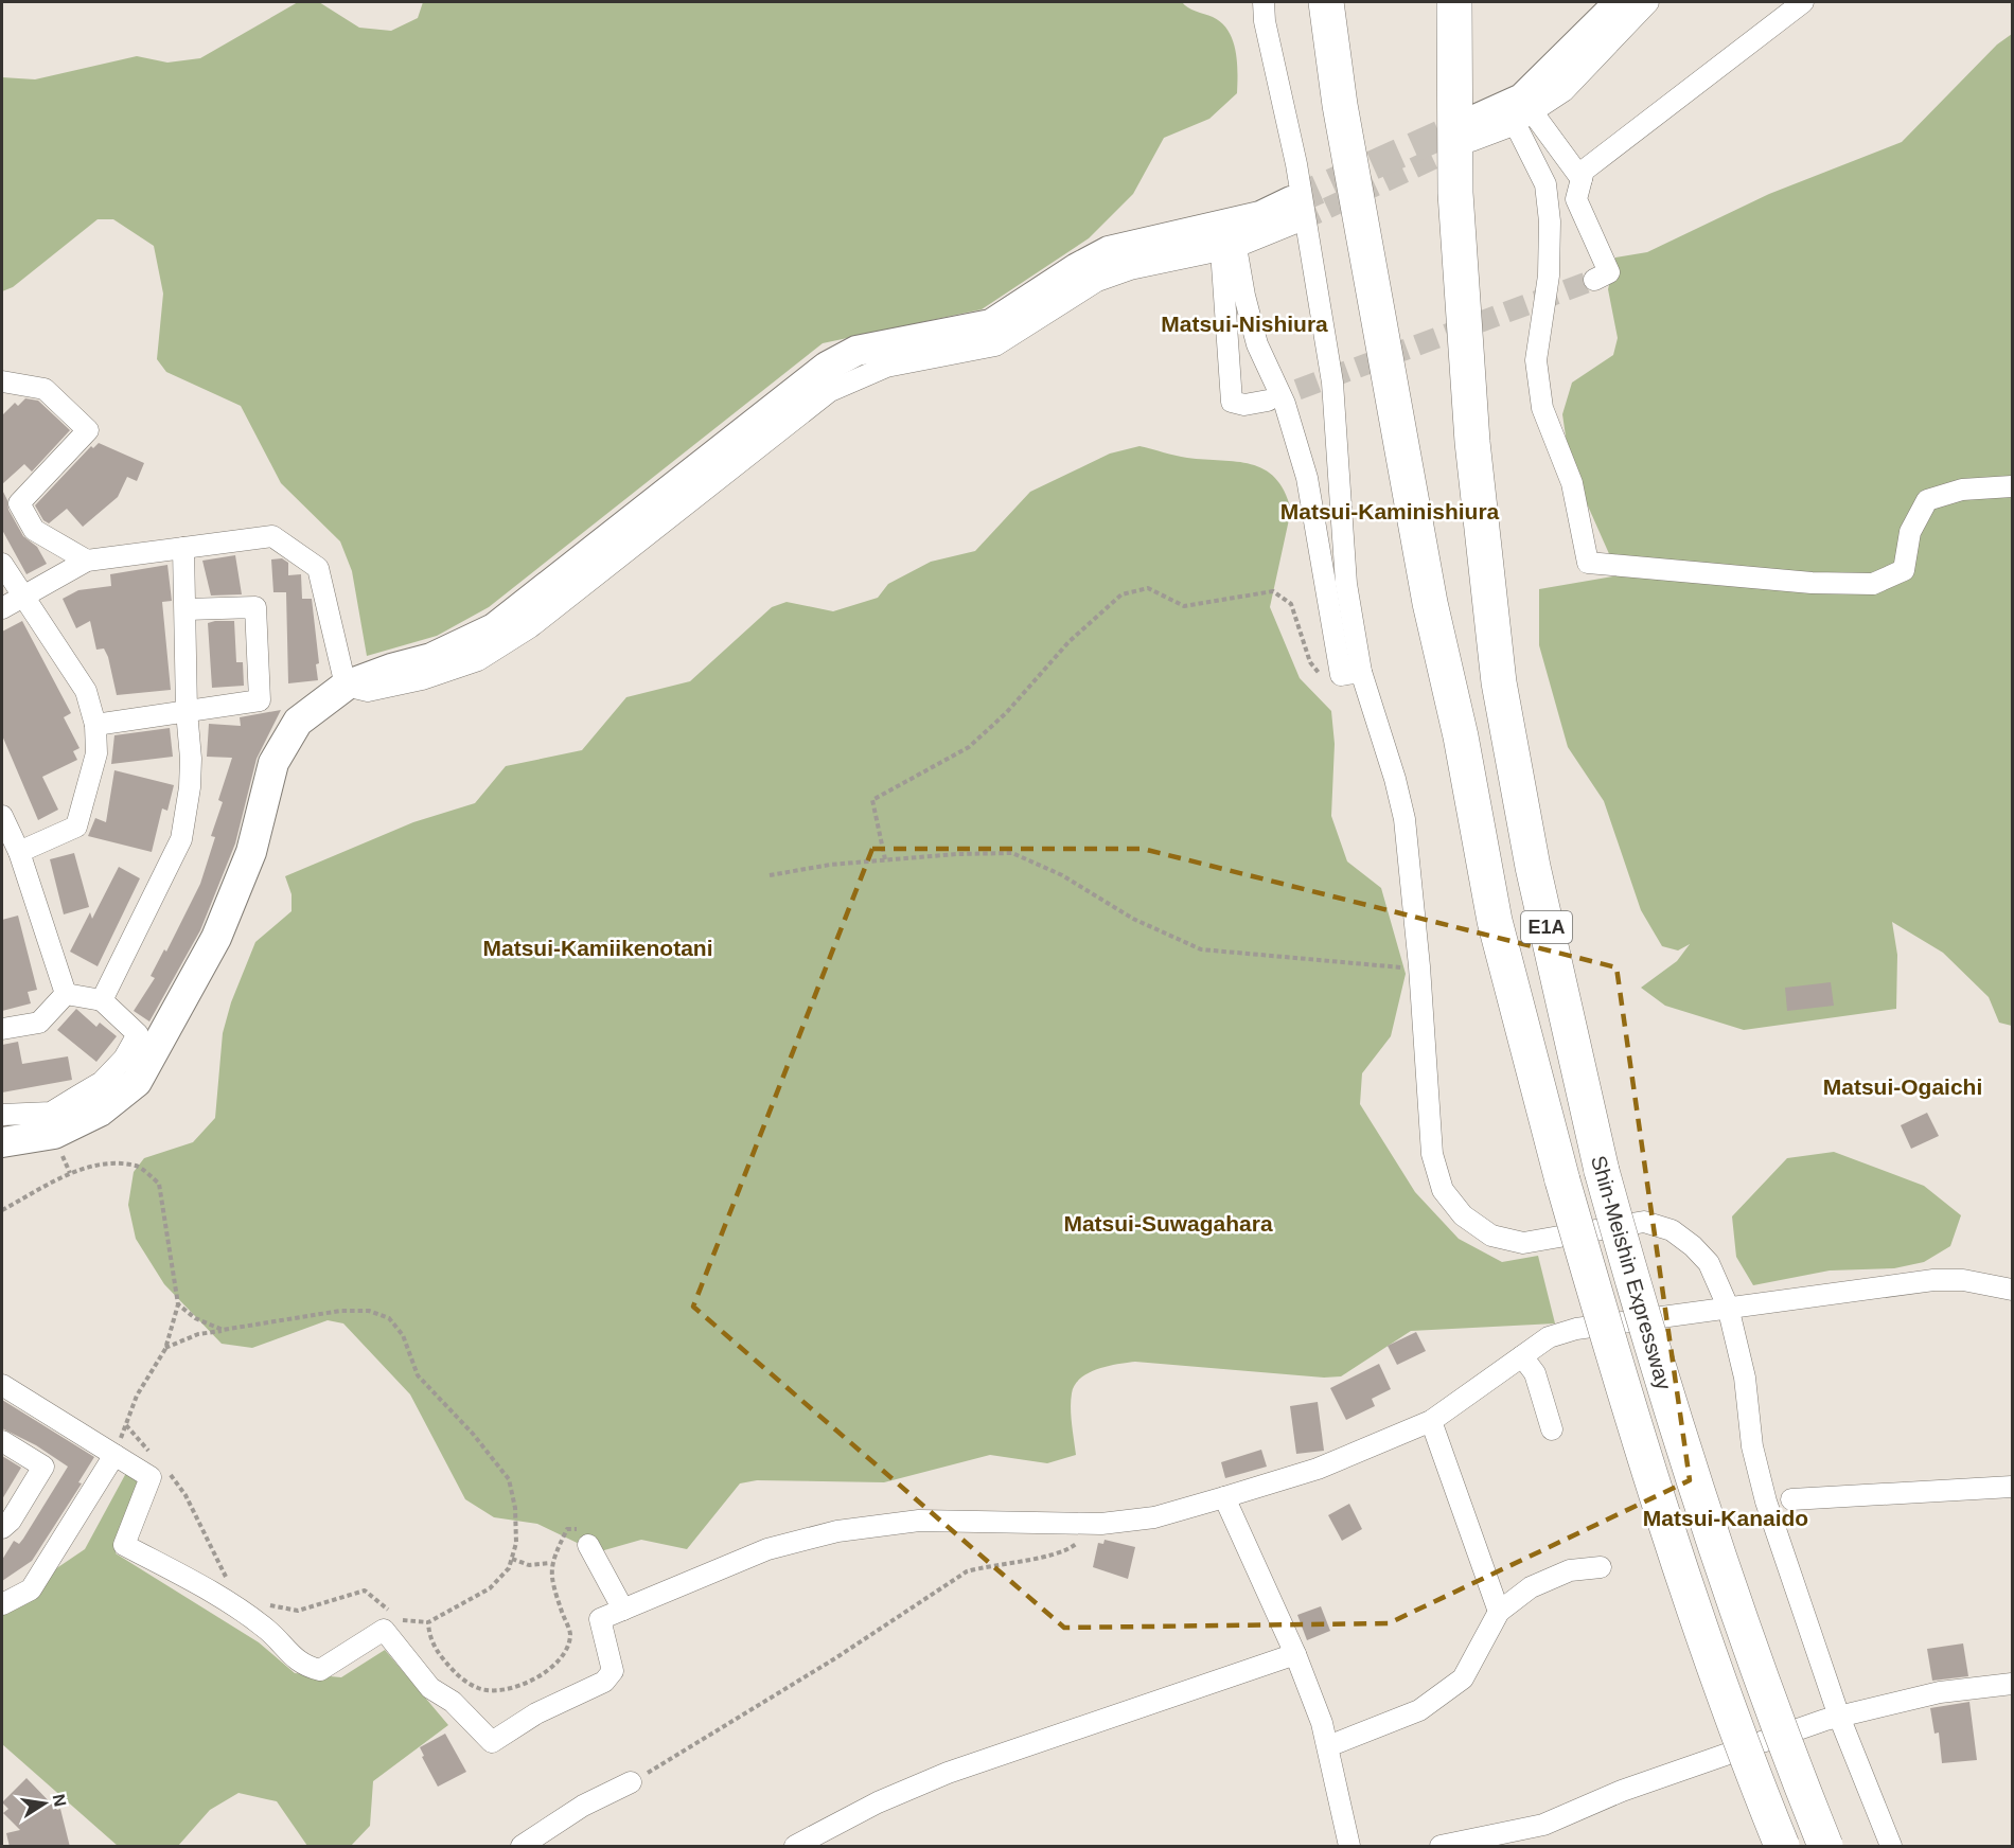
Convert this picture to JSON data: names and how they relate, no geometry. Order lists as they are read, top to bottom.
{
  "streets": {
    "highway": ["E1A", "Shin-Meishin Expressway"]
  },
  "districts": [
    "Matsui-Nishiura",
    "Matsui-Kaminishiura",
    "Matsui-Kamiikenotani",
    "Matsui-Ogaichi",
    "Matsui-Suwagahara",
    "Matsui-Kanaido"
  ],
  "north": "right"
}
